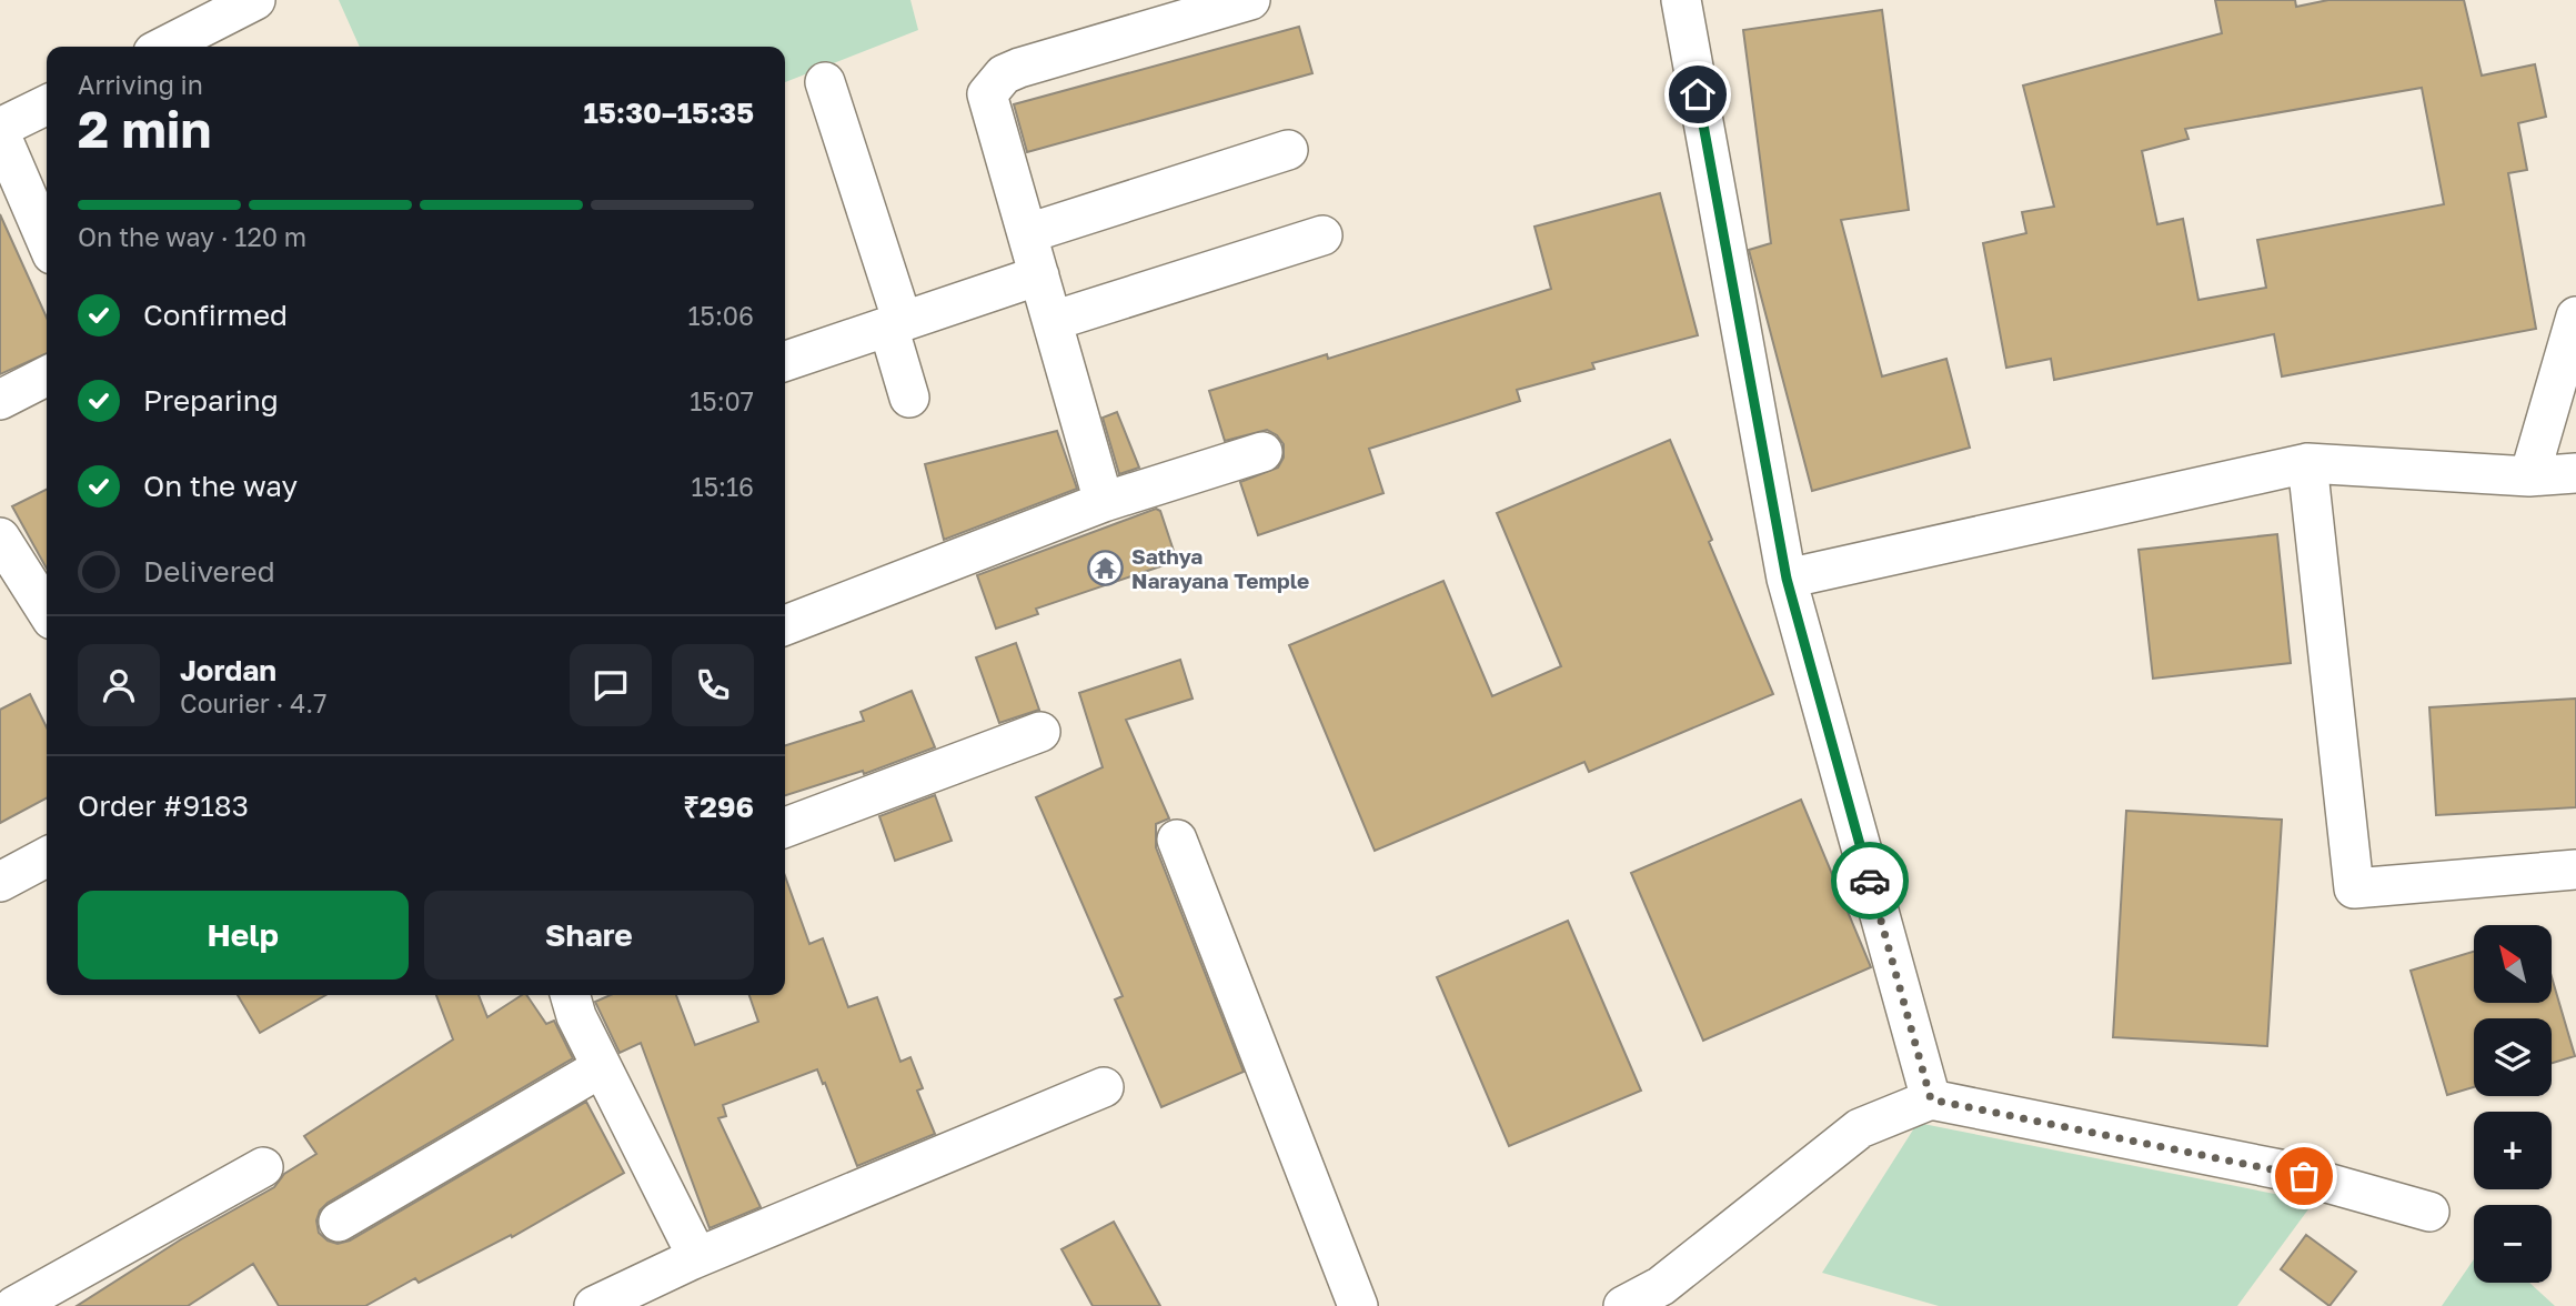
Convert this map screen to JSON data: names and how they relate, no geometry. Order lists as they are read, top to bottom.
{
  "places": {
    "temple": ["Sathya Narayana Temple"]
  },
  "north": "top left",
  "page": {
    "heading": ["2 min", "Arriving in", "15:30–15:35"],
    "panel": [
      "Jordan",
      "Courier · 4.7",
      "Order #9183",
      "₹296"
    ],
    "bar": "On the way · 120 m",
    "list": [
      ["Confirmed", "15:06"],
      ["Preparing", "15:07"],
      ["On the way", "15:16"],
      "Delivered"
    ],
    "buttons": ["Help", "Share"],
    "map_buttons": ["+", "−"]
  }
}
